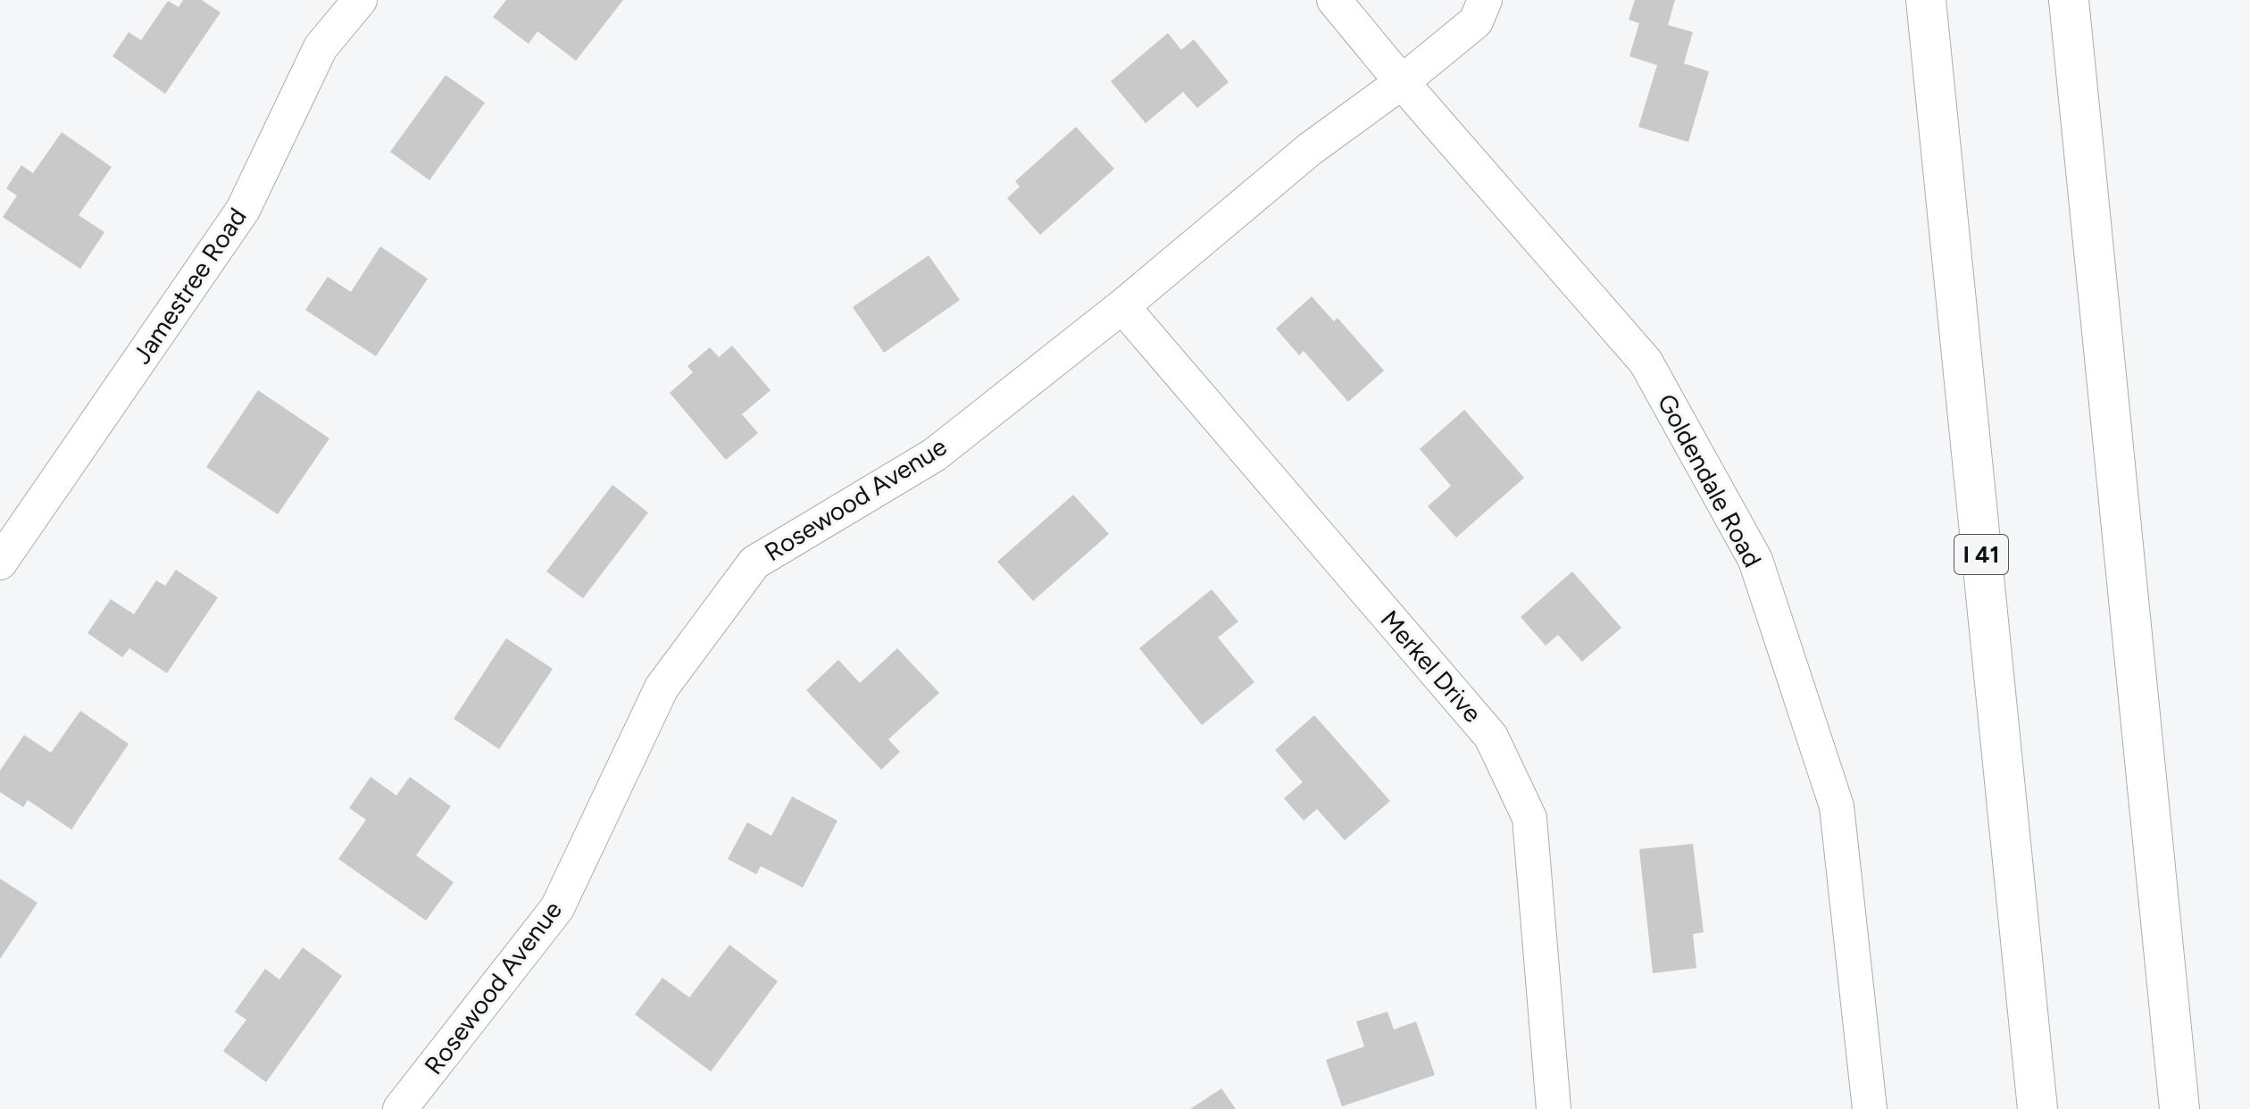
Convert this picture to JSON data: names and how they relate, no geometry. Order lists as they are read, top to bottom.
{
  "streets": {
    "highway": ["I 41"],
    "street": [
      "Jamestree Road",
      "Goldendale Road",
      "Rosewood Avenue",
      "Merkel Drive"
    ]
  },
  "crossings": [
    ["Goldendale Road", "Rosewood Avenue"],
    ["Rosewood Avenue", "Merkel Drive"]
  ]
}
